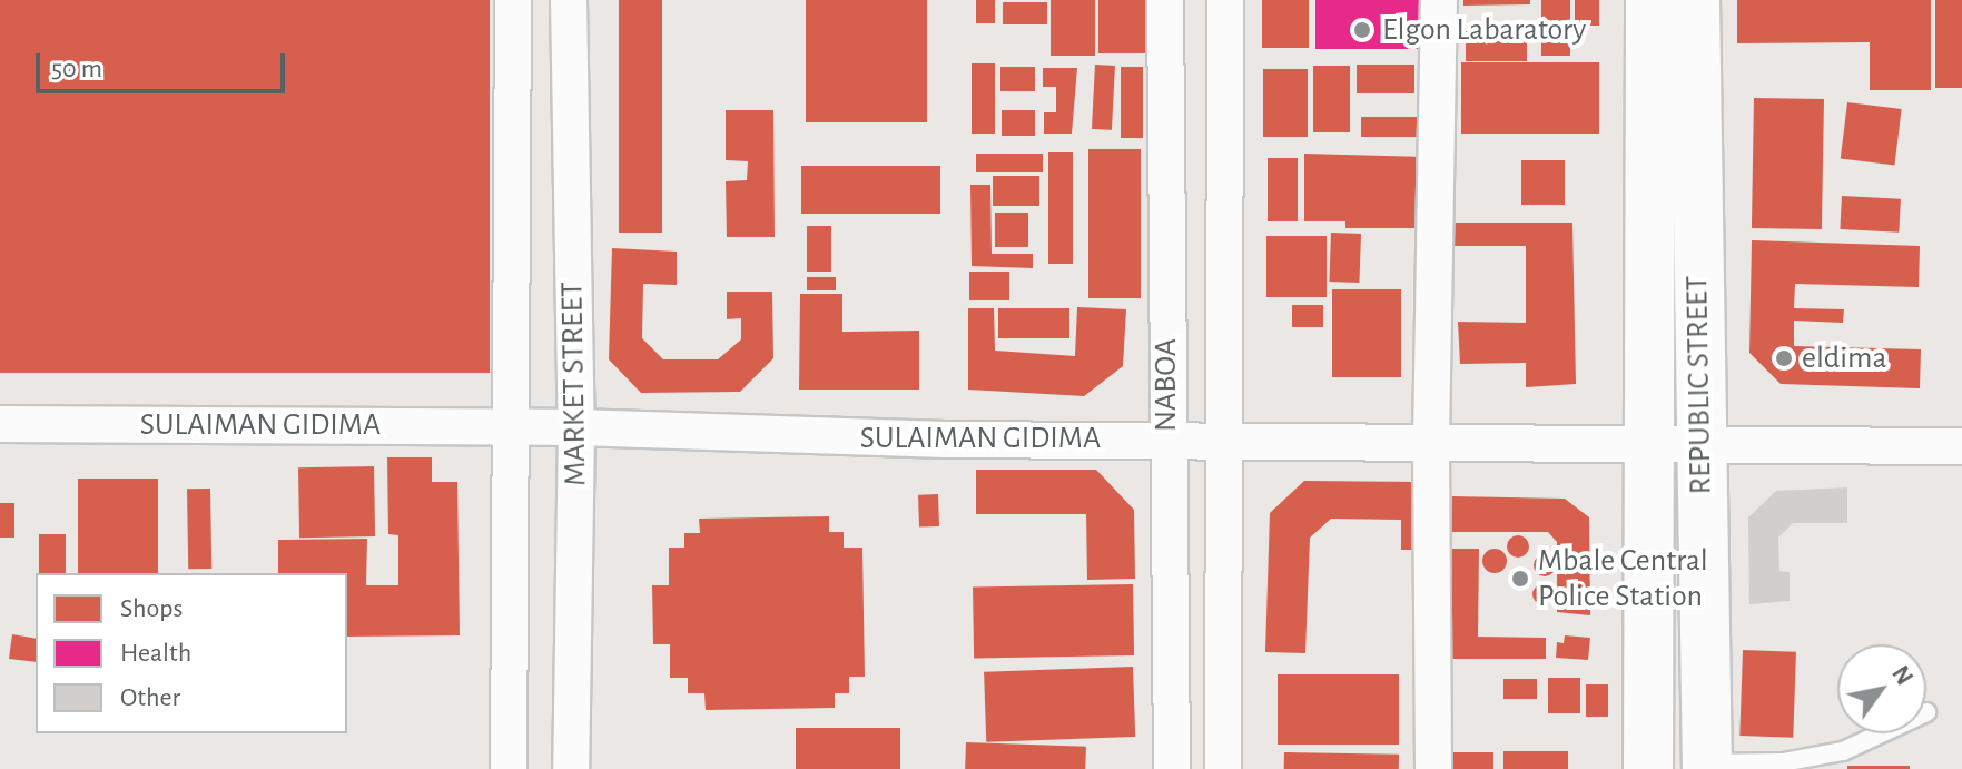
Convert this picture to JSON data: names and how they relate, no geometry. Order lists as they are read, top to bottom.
{
  "streets": {
    "main road": ["REPUBLIC STREET"],
    "street": ["MARKET STREET", "NABOA", "SULAIMAN GIDIMA"]
  },
  "crossings": [
    ["MARKET STREET", "SULAIMAN GIDIMA"],
    ["NABOA", "SULAIMAN GIDIMA"],
    ["REPUBLIC STREET", "SULAIMAN GIDIMA"]
  ],
  "places": ["Elgon Labaratory", "eldima", "Mbale Central Police Station"],
  "legend": ["Shops", "Health", "Other"],
  "scale_bar": "50 m",
  "north": "top right"
}
